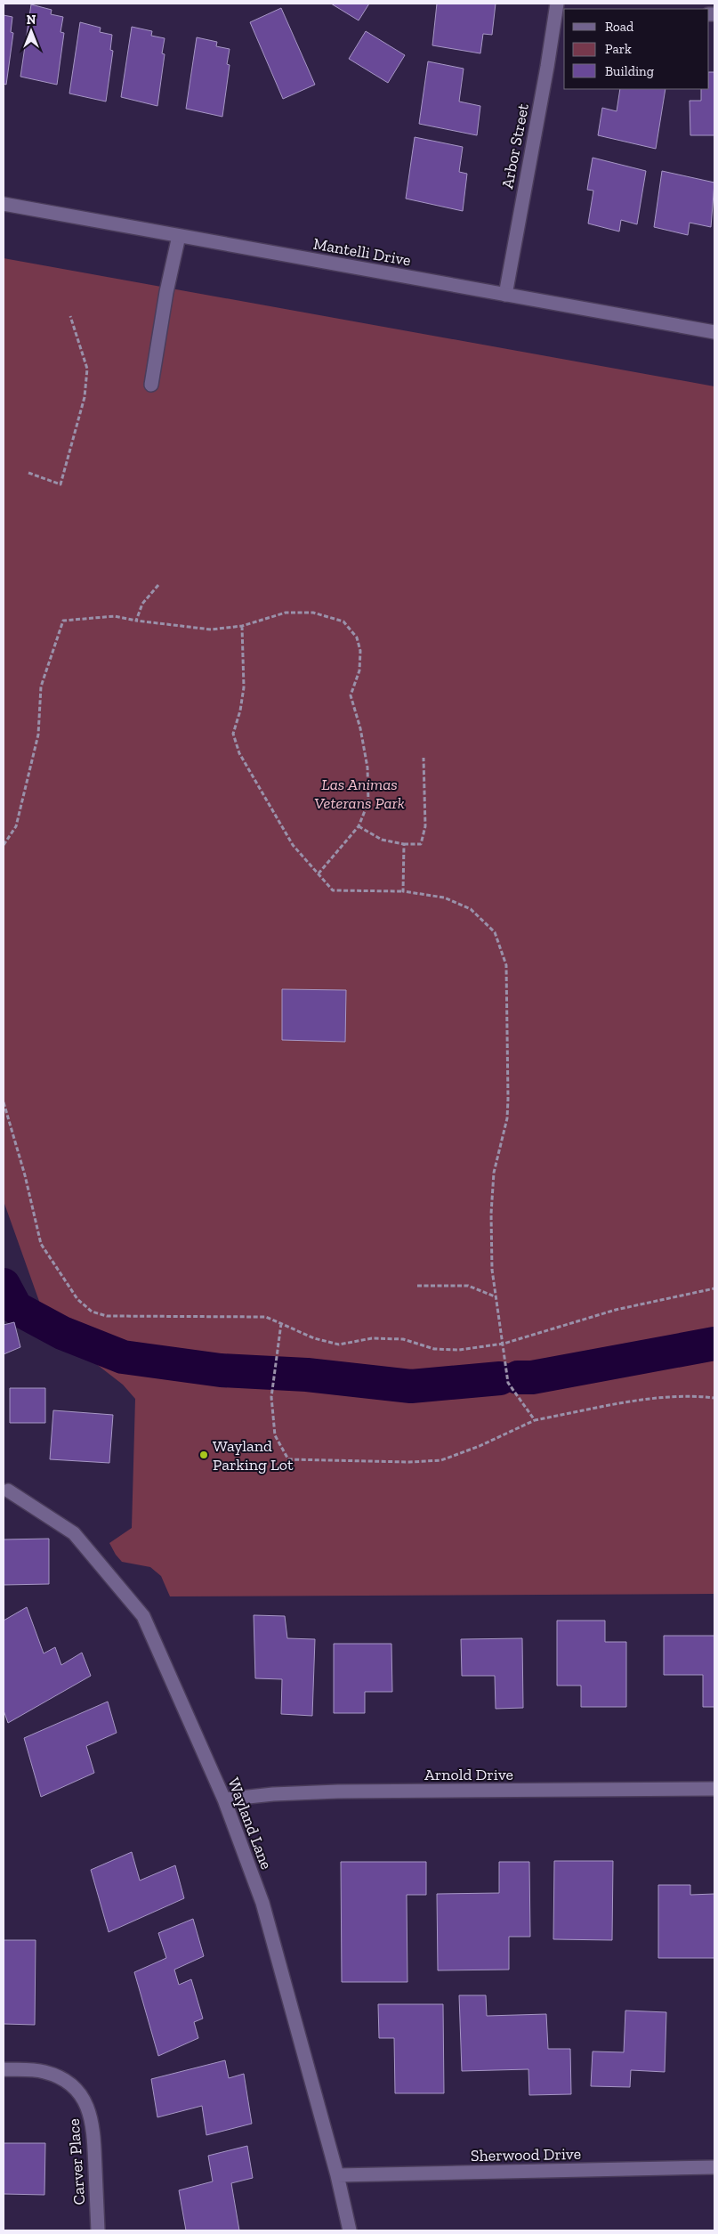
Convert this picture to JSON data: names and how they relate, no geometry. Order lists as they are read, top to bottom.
{
  "streets": {
    "street": [
      "Arbor Street",
      "Mantelli Drive",
      "Arnold Drive",
      "Wayland Lane",
      "Sherwood Drive",
      "Carver Place"
    ]
  },
  "crossings": [
    ["Arbor Street", "Mantelli Drive"],
    ["Arnold Drive", "Wayland Lane"],
    ["Wayland Lane", "Sherwood Drive"]
  ],
  "parks": ["Las Animas Veterans Park"],
  "places": ["Wayland Parking Lot"],
  "legend": ["Road", "Park", "Building"],
  "north": "top"
}
